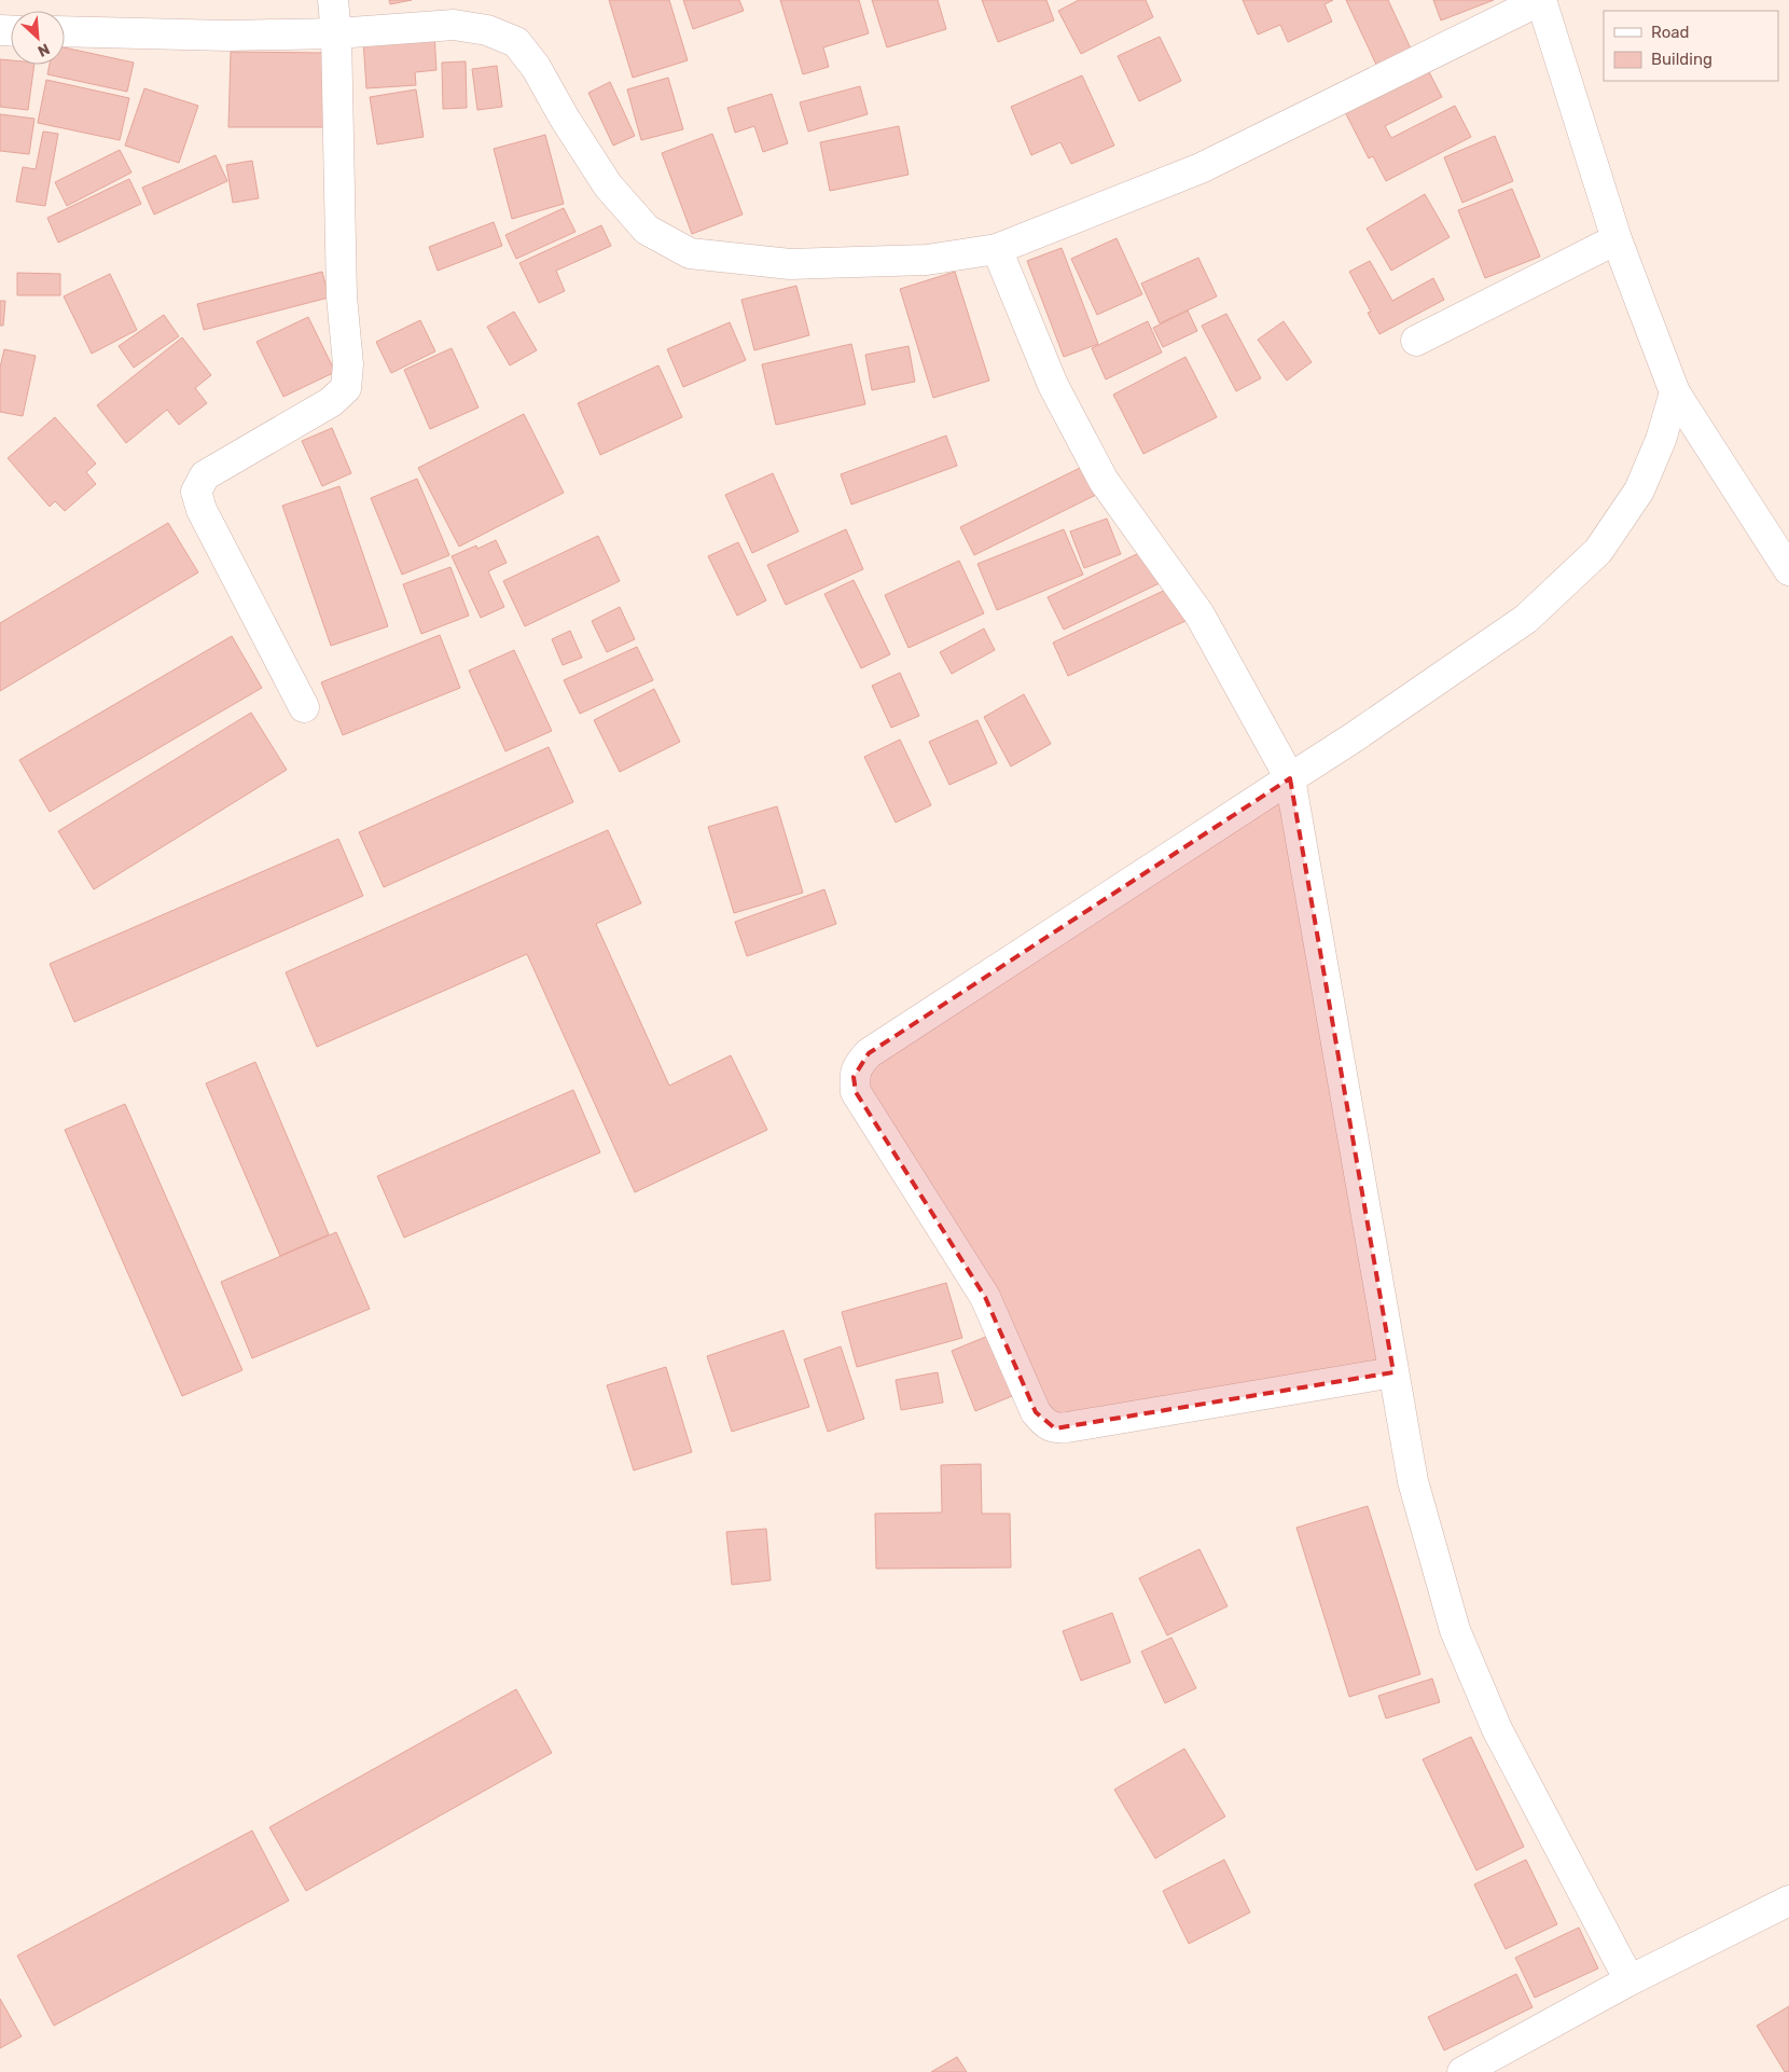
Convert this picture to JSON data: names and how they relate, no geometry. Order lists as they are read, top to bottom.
{
  "legend": ["Road", "Building"],
  "north": "bottom right"
}
